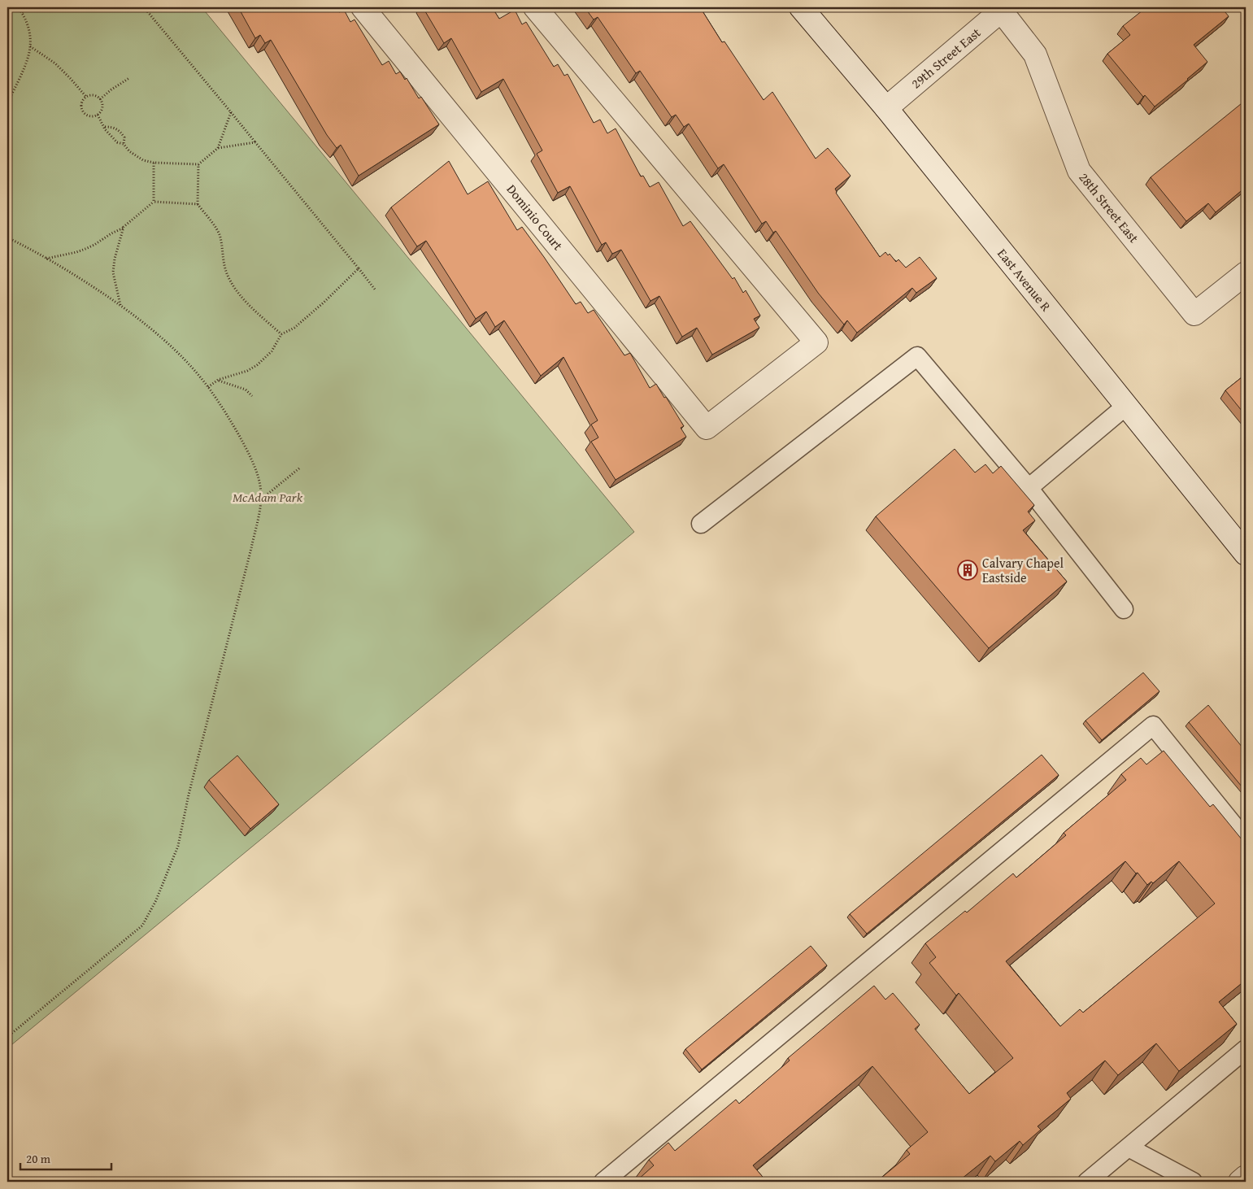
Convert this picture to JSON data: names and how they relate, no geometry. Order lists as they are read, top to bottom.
{
  "streets": {
    "street": [
      "29th Street East",
      "28th Street East",
      "Dominio Court",
      "East Avenue R"
    ]
  },
  "crossings": [
    ["29th Street East", "28th Street East"],
    ["29th Street East", "East Avenue R"]
  ],
  "parks": ["McAdam Park"],
  "places": {
    "building": ["Calvary Chapel Eastside"]
  },
  "scale_bar": "20 m"
}
